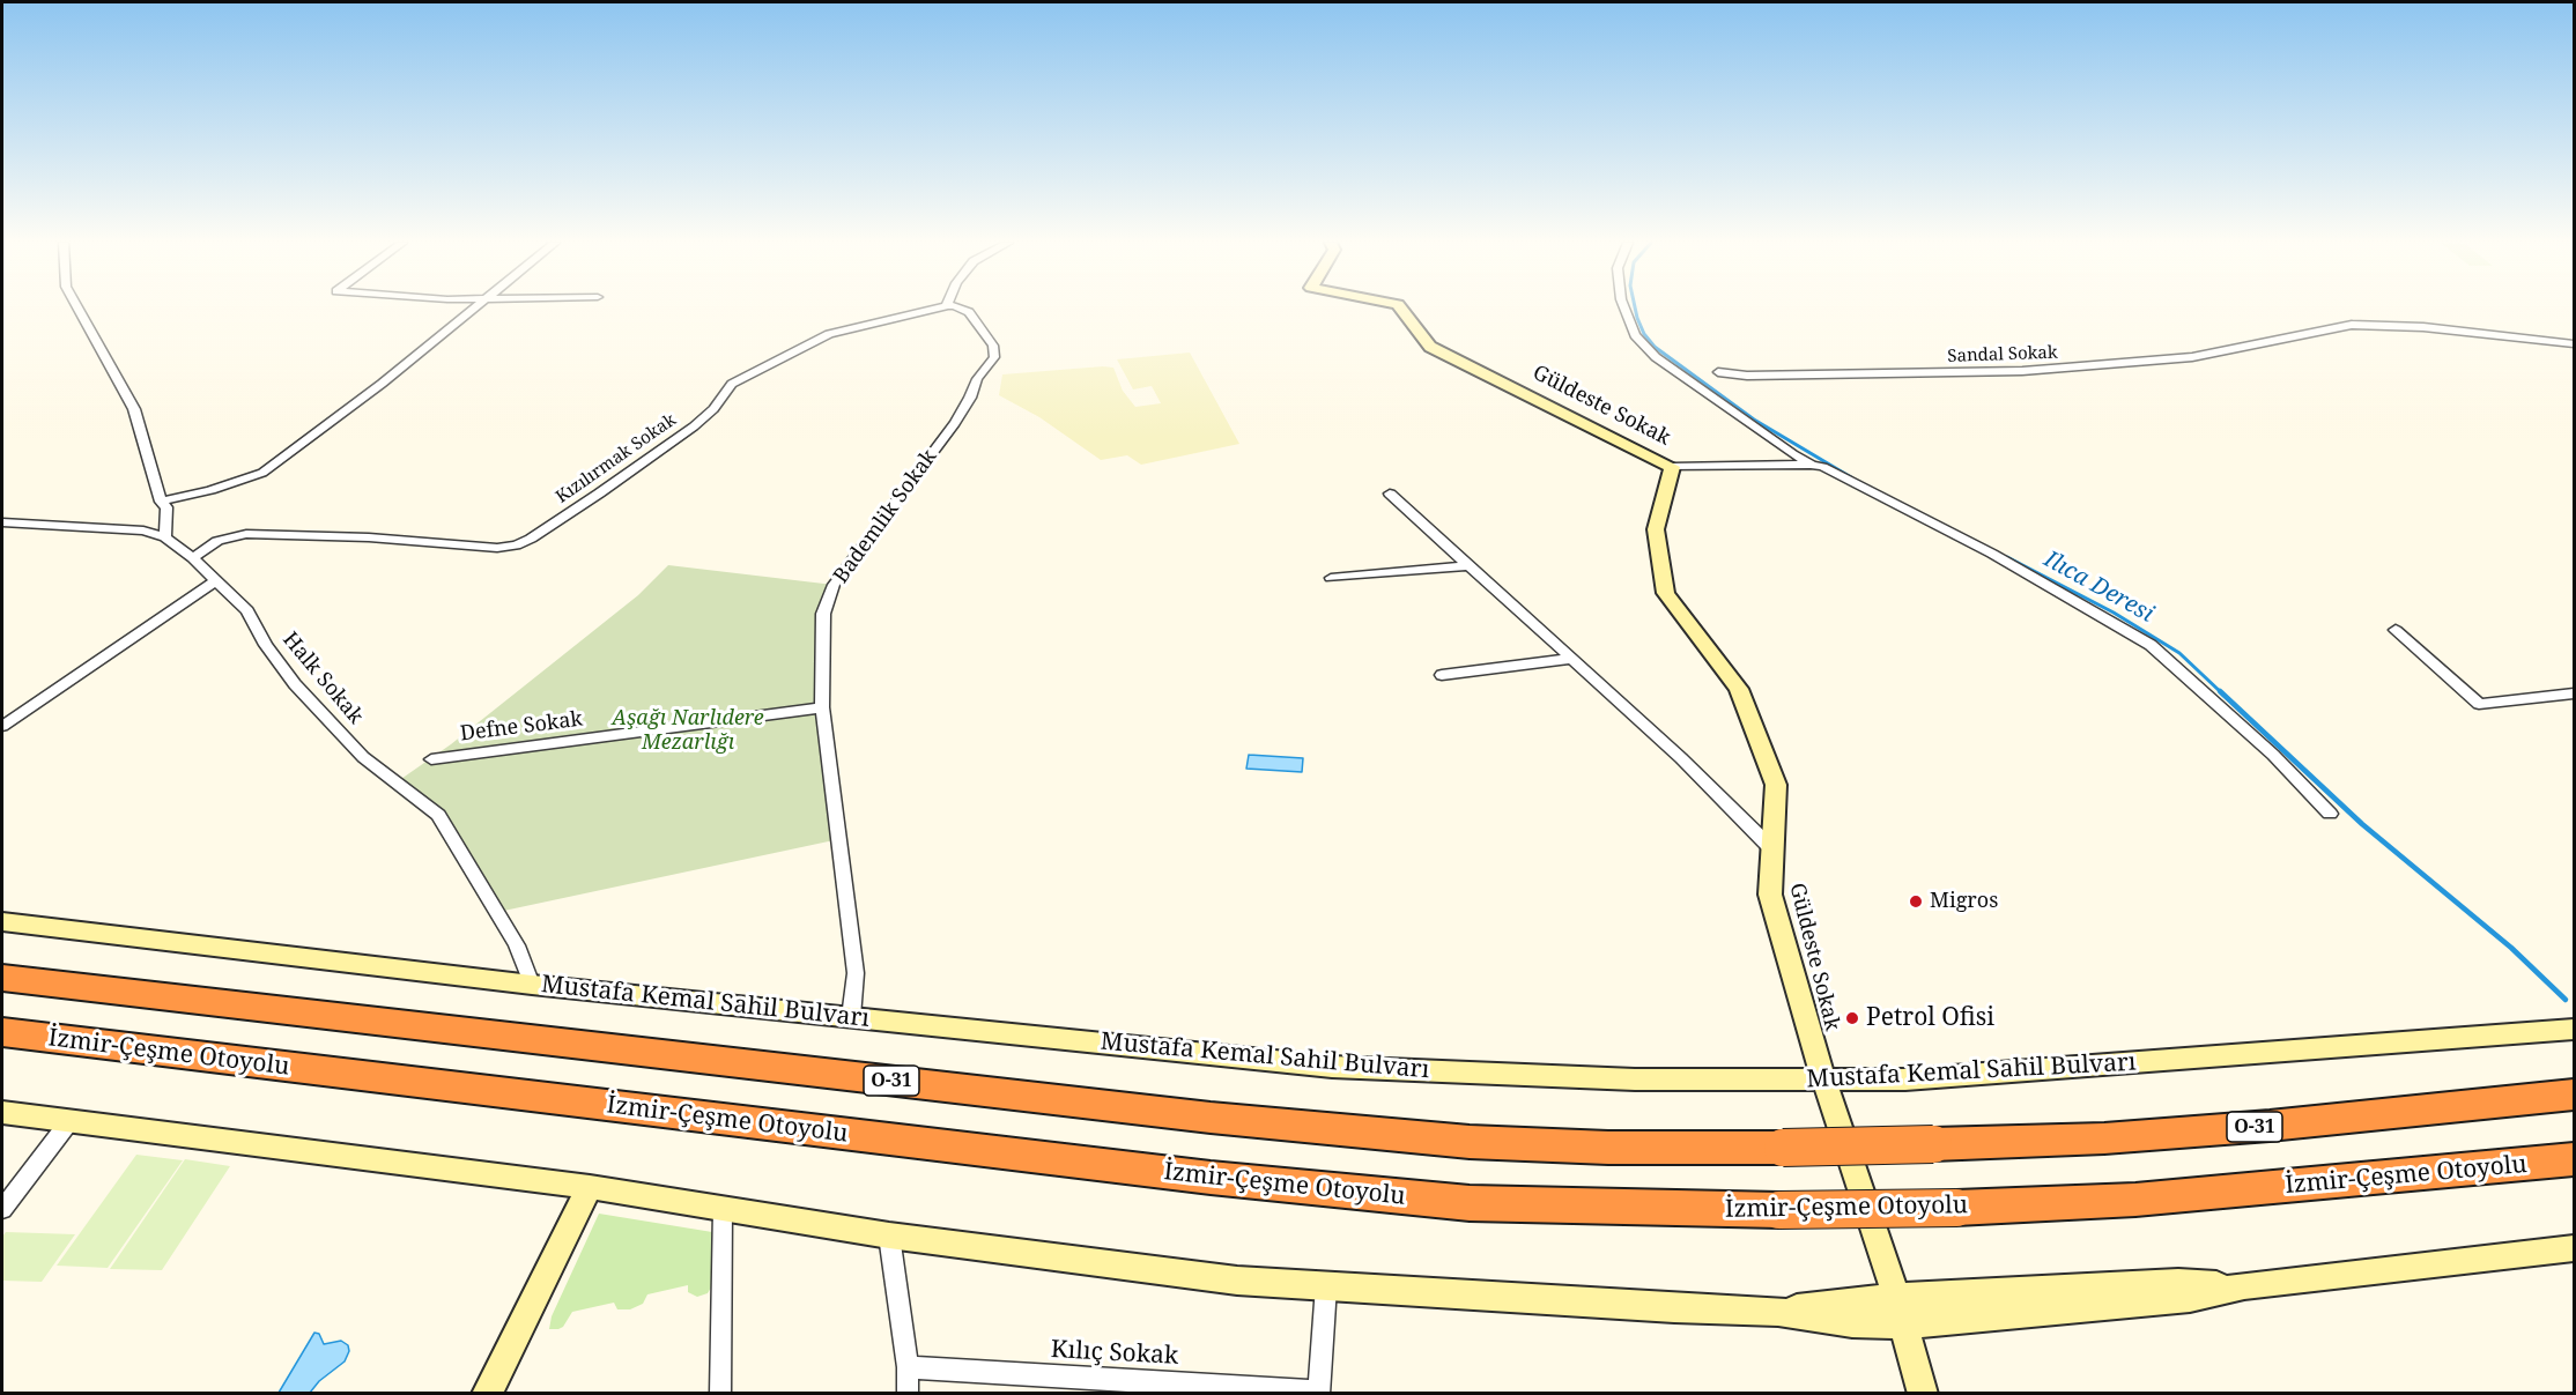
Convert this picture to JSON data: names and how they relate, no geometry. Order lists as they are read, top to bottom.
{
  "streets": {
    "highway": ["İzmir-Çeşme Otoyolu", "O-31"],
    "street": [
      "Sandal Sokak",
      "Güldeste Sokak",
      "Kızılırmak Sokak",
      "Bademlik Sokak",
      "Halk Sokak",
      "Defne Sokak",
      "Mustafa Kemal Sahil Bulvarı",
      "Kılıç Sokak"
    ]
  },
  "crossings": [
    ["Güldeste Sokak", "Mustafa Kemal Sahil Bulvarı"],
    ["Kızılırmak Sokak", "Halk Sokak"],
    ["Bademlik Sokak", "Defne Sokak"],
    ["Bademlik Sokak", "Mustafa Kemal Sahil Bulvarı"],
    ["Halk Sokak", "Mustafa Kemal Sahil Bulvarı"]
  ],
  "water": ["Ilıca Deresi"],
  "parks": ["Aşağı Narlıdere Mezarlığı"],
  "places": ["Migros", "Petrol Ofisi"]
}
